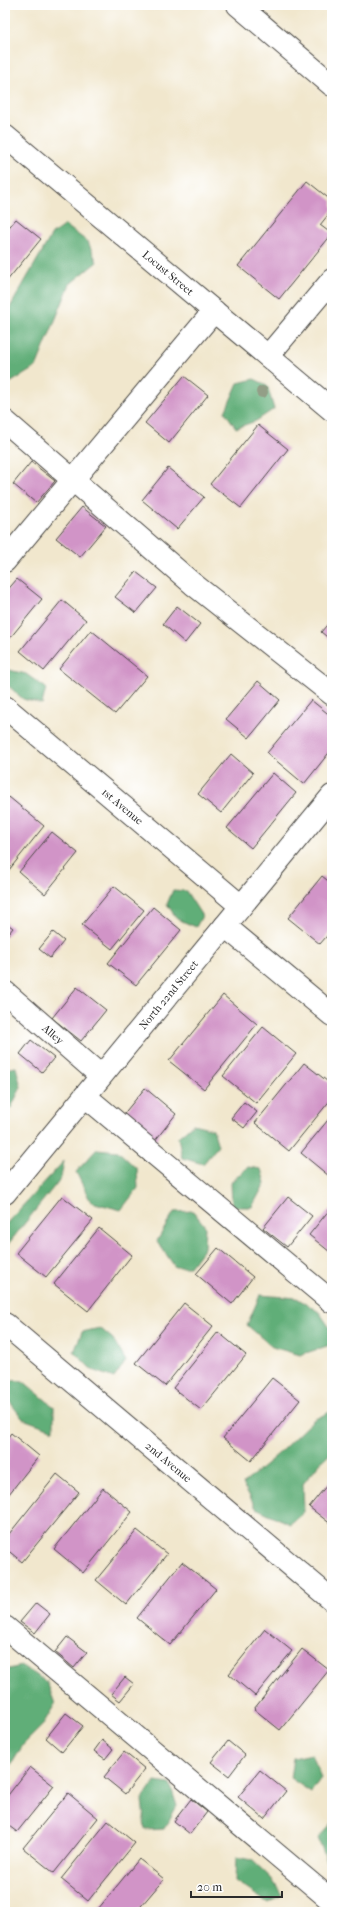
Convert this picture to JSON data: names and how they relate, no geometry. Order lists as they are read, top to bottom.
{
  "streets": {
    "street": [
      "Locust Street",
      "1st Avenue",
      "North 22nd Street",
      "Alley",
      "2nd Avenue"
    ]
  },
  "crossings": [
    ["1st Avenue", "North 22nd Street"],
    ["North 22nd Street", "Alley"]
  ],
  "scale_bar": "20 m"
}
